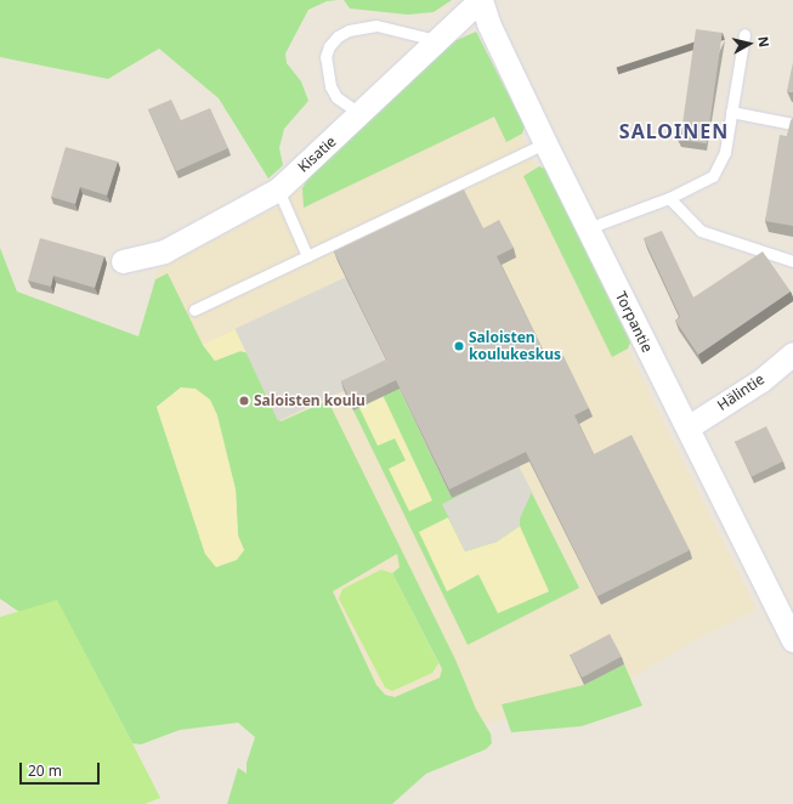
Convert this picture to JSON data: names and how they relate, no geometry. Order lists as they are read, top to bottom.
{
  "streets": {
    "street": ["Kisatie", "Torpantie", "Hälintie"]
  },
  "crossings": [
    ["Kisatie", "Torpantie"],
    ["Torpantie", "Hälintie"]
  ],
  "districts": ["SALOINEN"],
  "places": ["Saloisten koulukeskus", "Saloisten koulu"],
  "scale_bar": "20 m",
  "north": "right"
}
